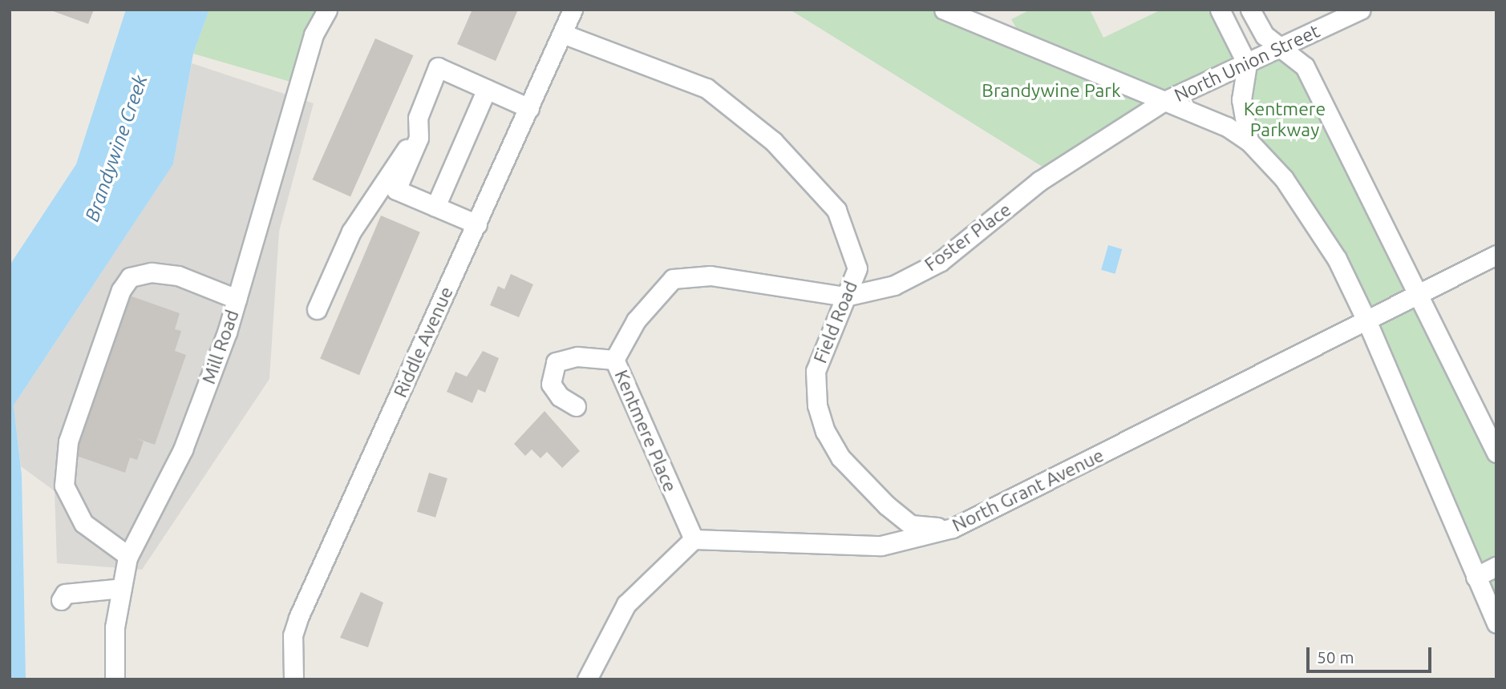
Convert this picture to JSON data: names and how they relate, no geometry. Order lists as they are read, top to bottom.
{
  "streets": {
    "street": [
      "North Union Street",
      "Foster Place",
      "Field Road",
      "Riddle Avenue",
      "Mill Road",
      "Kentmere Place",
      "North Grant Avenue"
    ]
  },
  "crossings": [
    ["North Union Street", "Foster Place"],
    ["Foster Place", "Field Road"],
    ["Foster Place", "Kentmere Place"],
    ["Field Road", "Riddle Avenue"],
    ["Field Road", "North Grant Avenue"],
    ["Kentmere Place", "North Grant Avenue"]
  ],
  "water": ["Brandywine Creek"],
  "parks": ["Brandywine Park", "Kentmere Parkway"],
  "scale_bar": "50 m"
}
